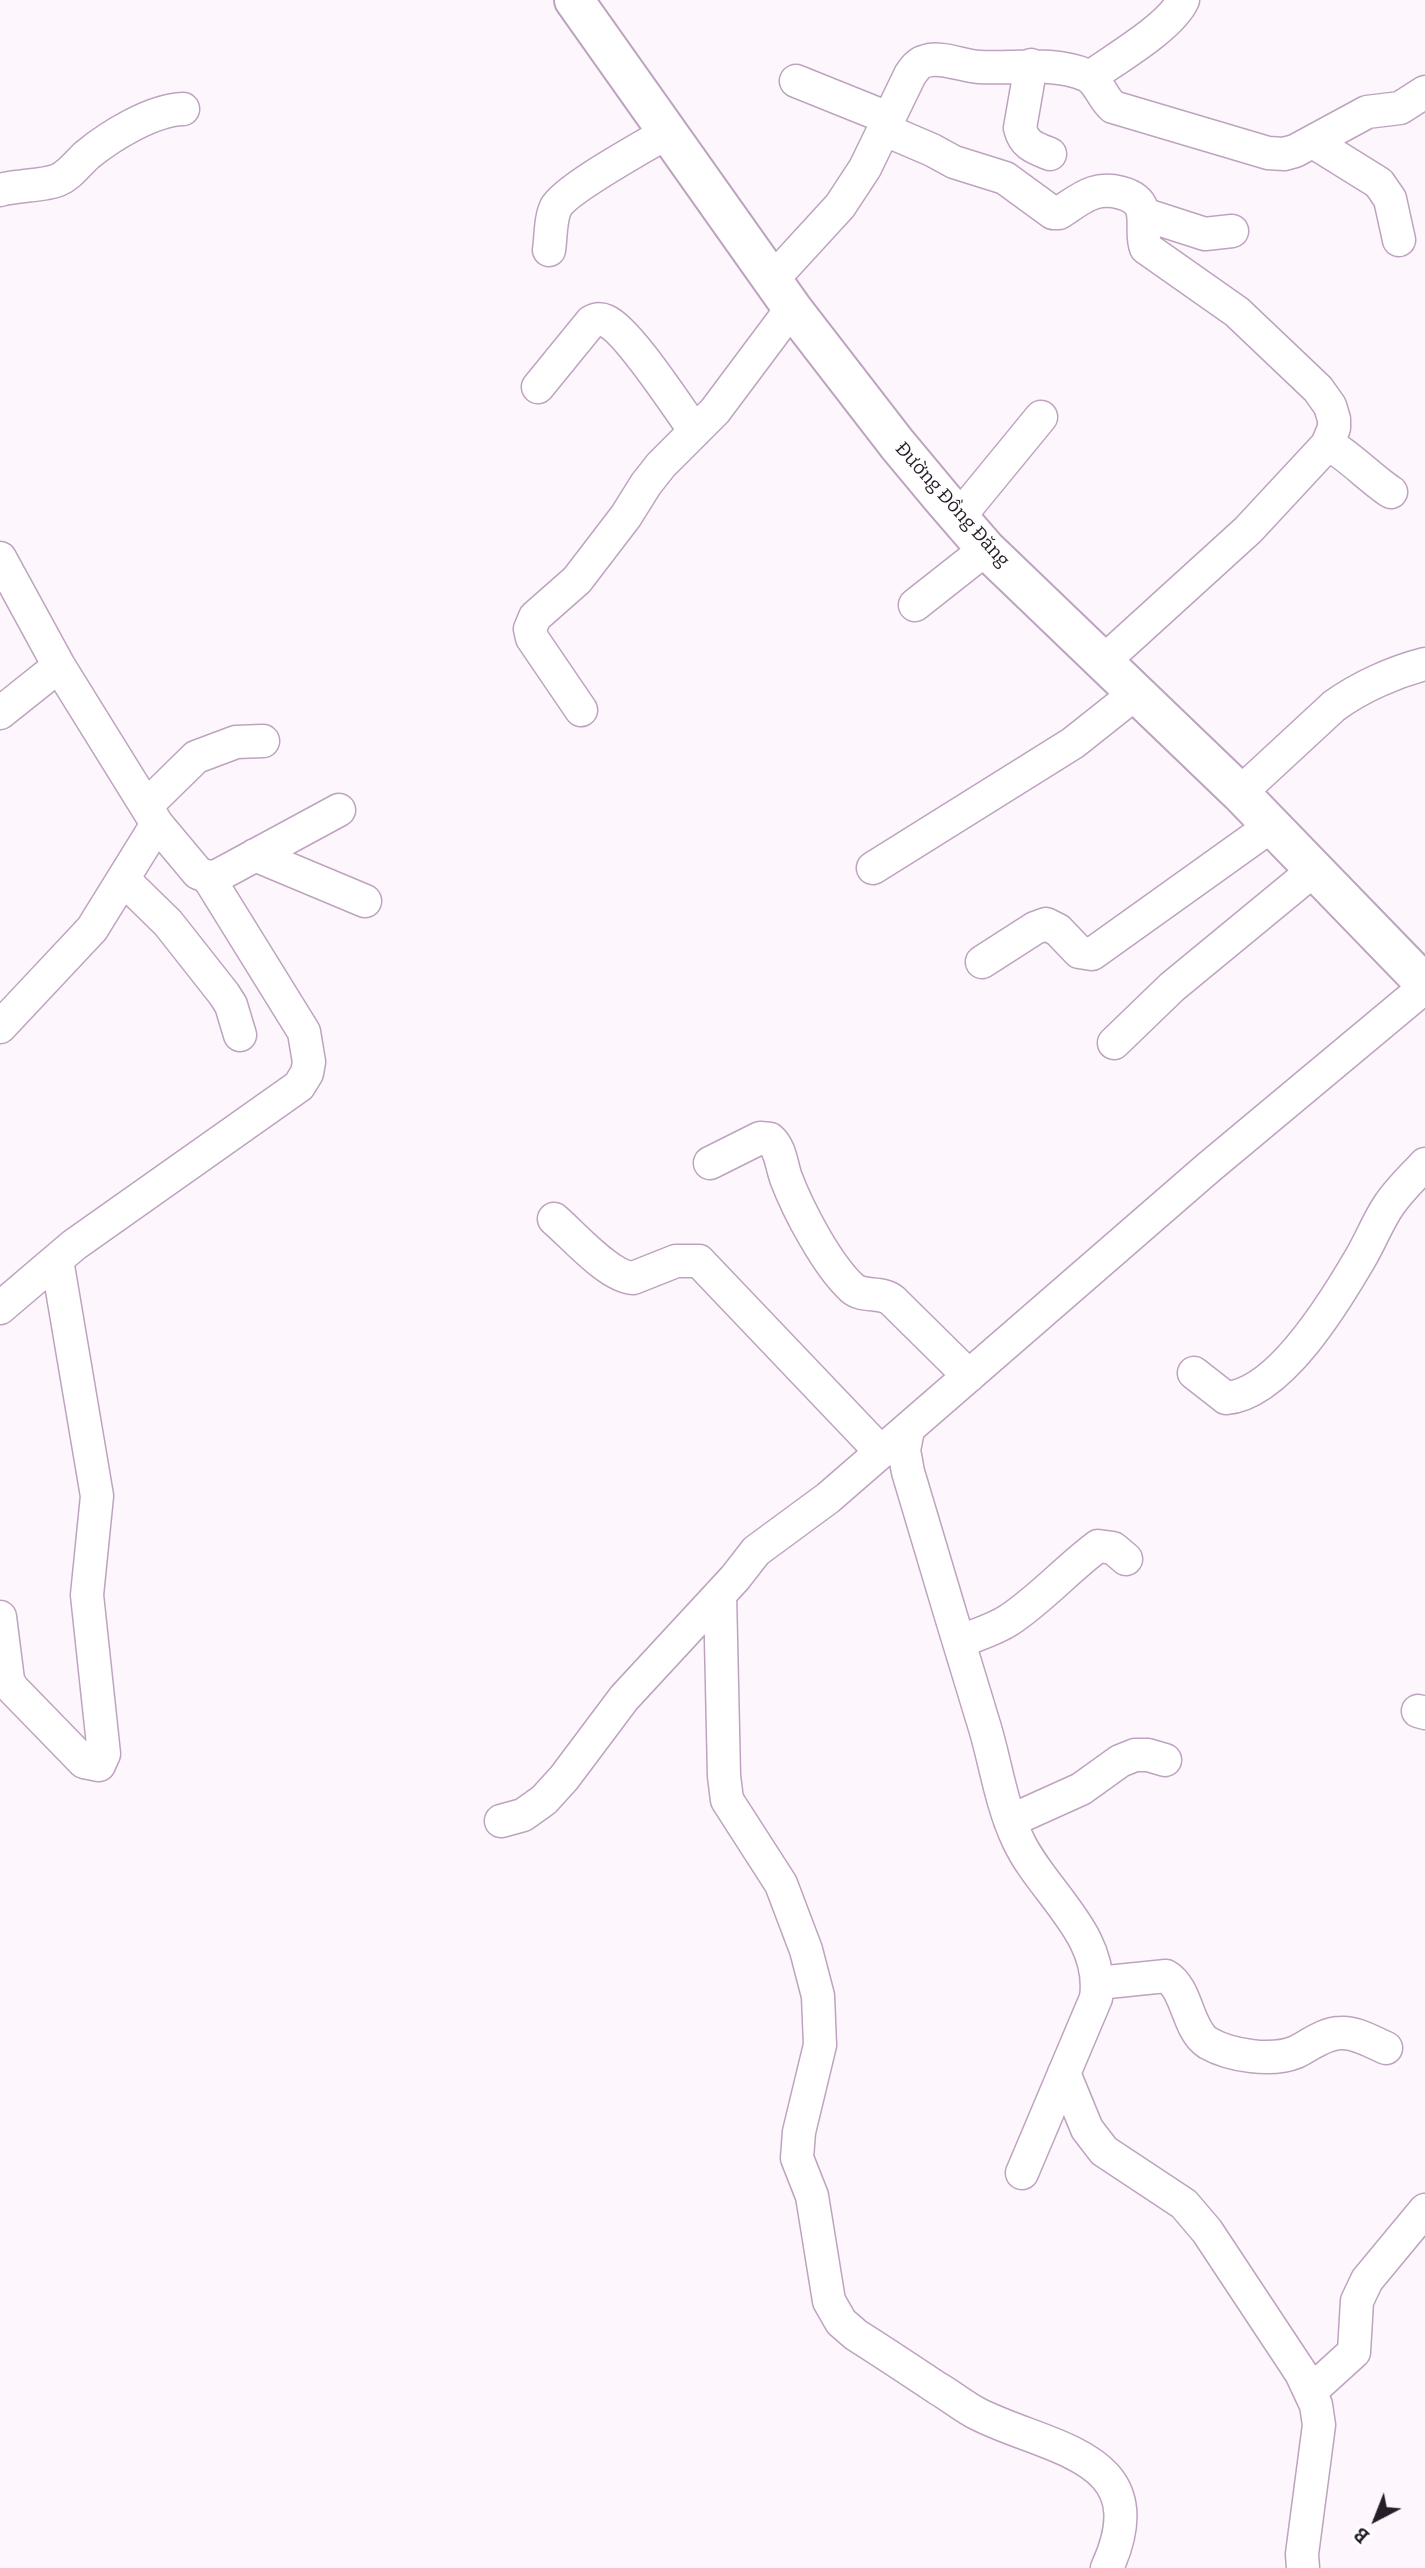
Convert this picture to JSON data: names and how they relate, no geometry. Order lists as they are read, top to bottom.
{
  "streets": {
    "main road": ["Đường Đồng Đăng"]
  },
  "north": "bottom left"
}
